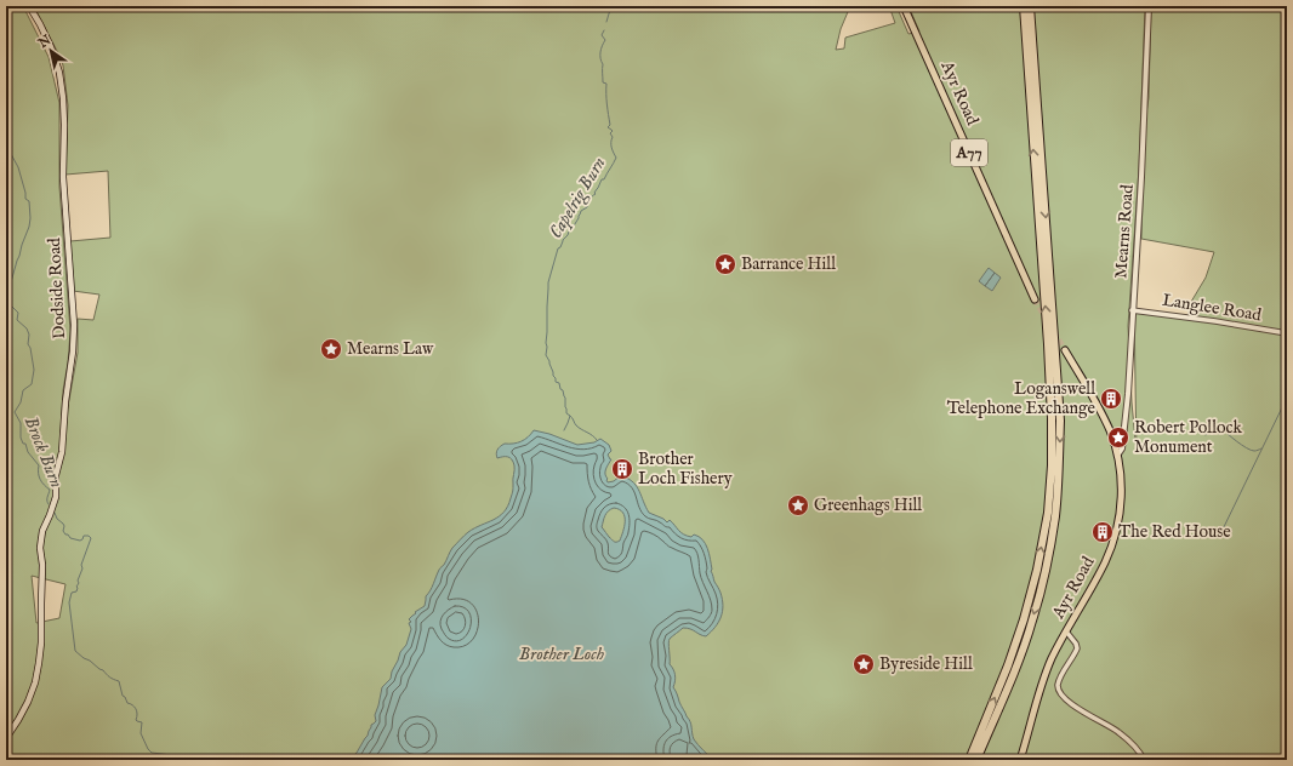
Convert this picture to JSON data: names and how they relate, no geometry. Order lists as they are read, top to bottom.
{
  "streets": {
    "main road": ["Ayr Road", "A77", "Dodside Road"],
    "street": ["Mearns Road", "Langlee Road"]
  },
  "crossings": [
    ["Ayr Road", "Mearns Road"],
    ["Mearns Road", "Langlee Road"]
  ],
  "water": ["Capelrig Burn", "Brock Burn", "Brother Loch"],
  "places": {
    "place": [
      "Barrance Hill",
      "Mearns Law",
      "Robert Pollock Monument",
      "Greenhags Hill",
      "Byreside Hill"
    ],
    "building": ["Loganswell Telephone Exchange", "Brother Loch Fishery", "The Red House"]
  },
  "north": "top left"
}
